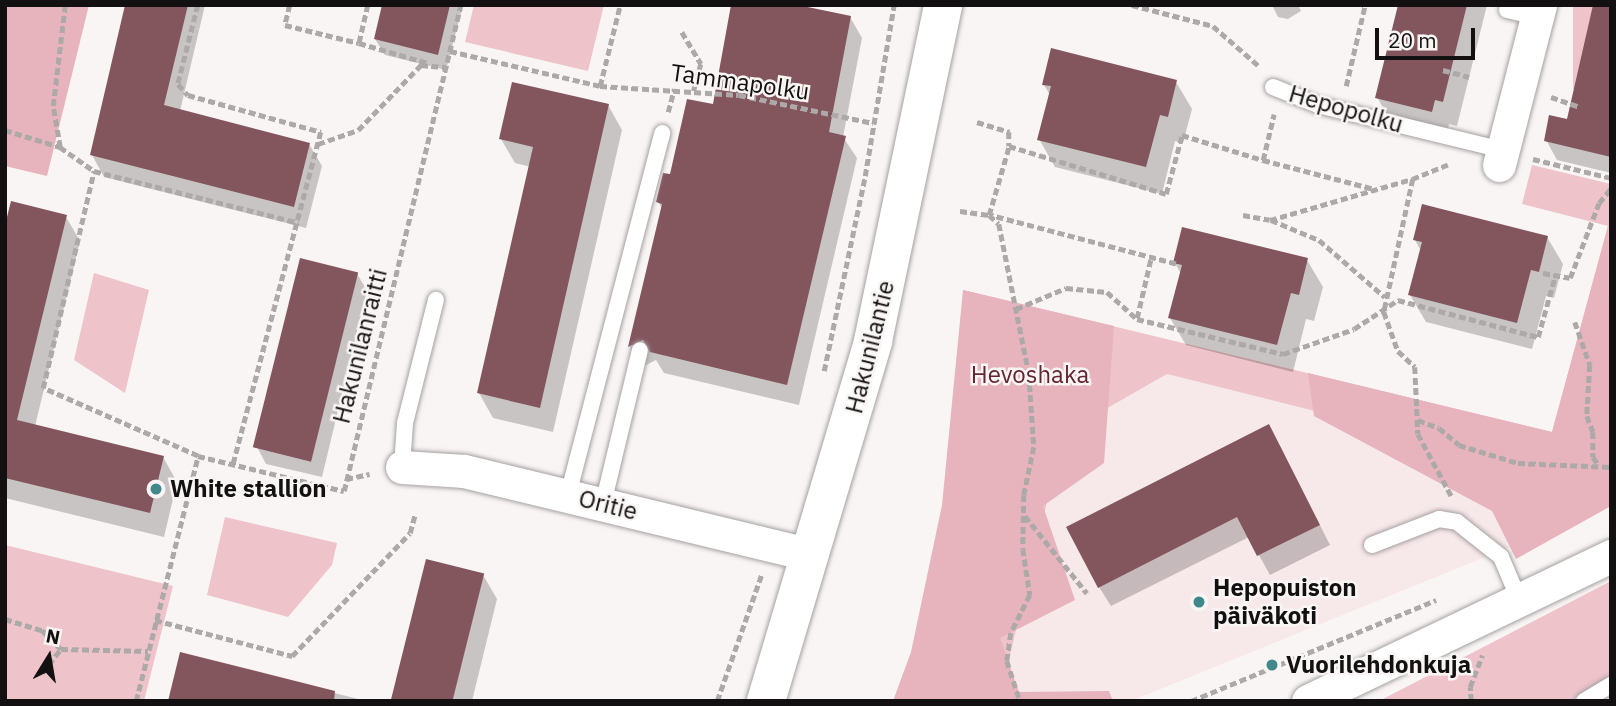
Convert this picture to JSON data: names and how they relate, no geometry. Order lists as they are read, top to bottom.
{
  "streets": {
    "main road": ["Hakunilantie"],
    "street": ["Oritie"],
    "lane": ["Hepopolku"],
    "path": ["Tammapolku", "Hakunilanraitti"]
  },
  "crossings": [
    ["Hakunilantie", "Oritie"]
  ],
  "parks": ["Hevoshaka"],
  "places": ["White stallion", "Hepopuiston päiväkoti", "Vuorilehdonkuja"],
  "scale_bar": "20 m",
  "north": "top"
}
